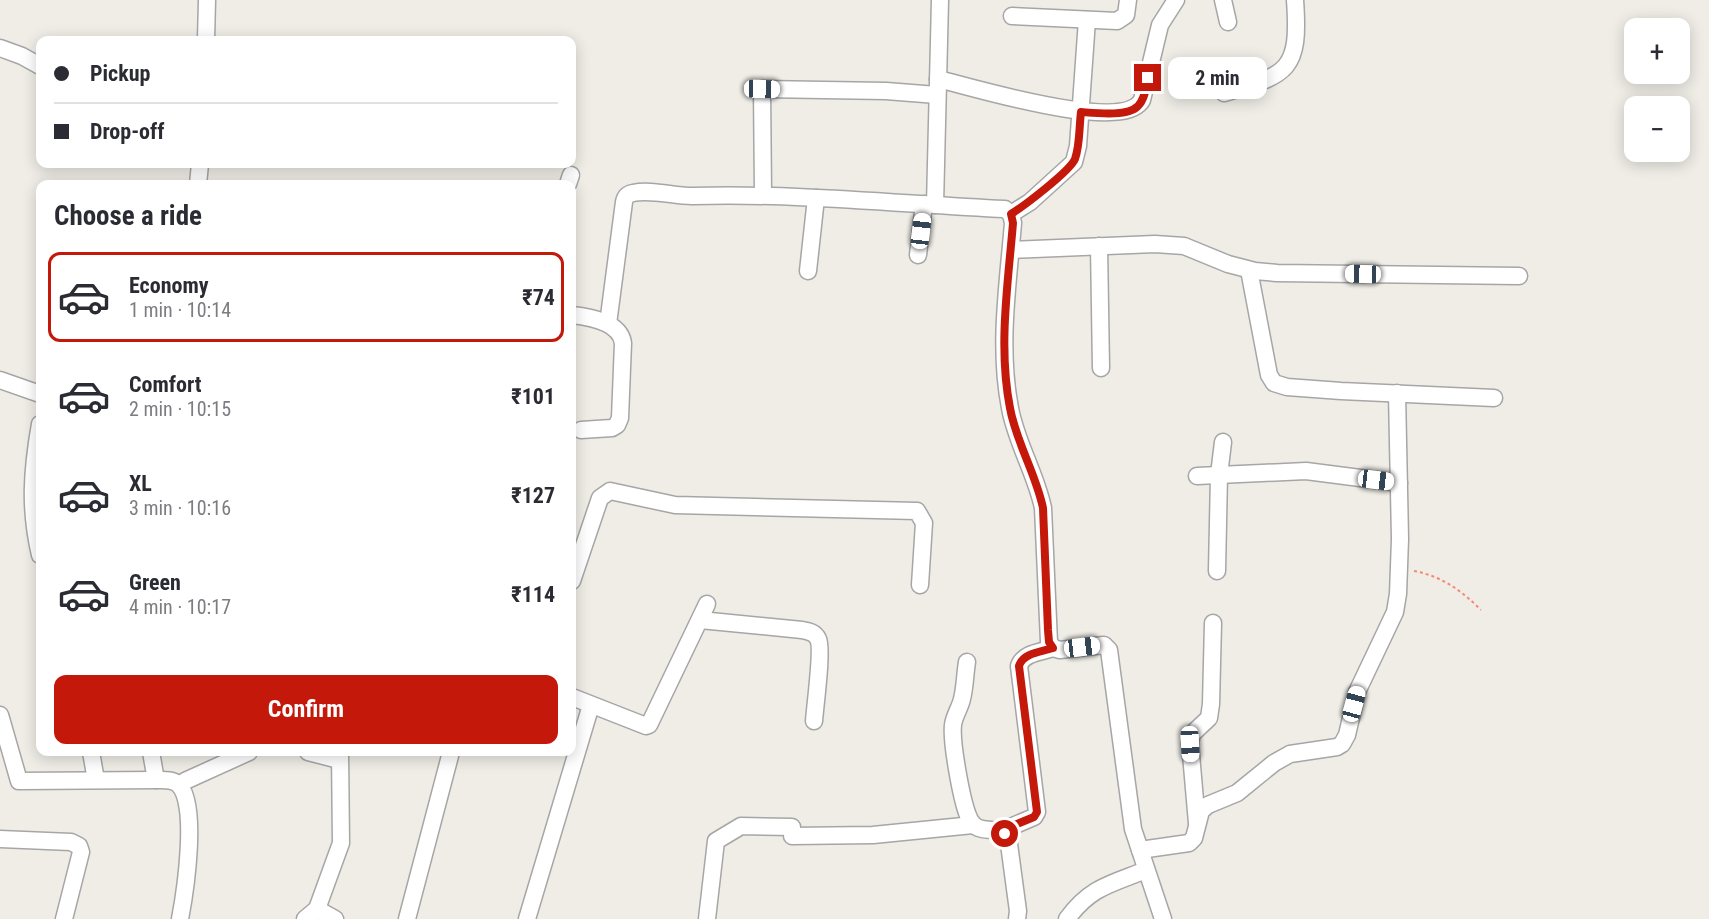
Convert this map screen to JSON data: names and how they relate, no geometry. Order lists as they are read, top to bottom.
{
  "page": {
    "map_buttons": ["+", "−"],
    "banner": ["Pickup", "Drop-off"],
    "bubble": "2 min",
    "heading": "Choose a ride",
    "list": [
      {
        "name": "Economy",
        "note": "1 min · 10:14",
        "value": "₹74"
      },
      {
        "name": "Comfort",
        "note": "2 min · 10:15",
        "value": "₹101"
      },
      {
        "name": "XL",
        "note": "3 min · 10:16",
        "value": "₹127"
      },
      {
        "name": "Green",
        "note": "4 min · 10:17",
        "value": "₹114"
      }
    ],
    "buttons": "Confirm"
  }
}
